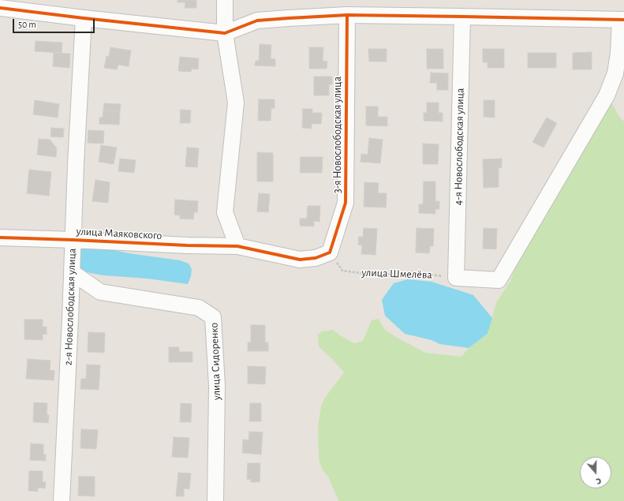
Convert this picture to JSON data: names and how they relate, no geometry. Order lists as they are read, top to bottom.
{
  "streets": {
    "street": [
      "3-я Новослободская улица",
      "4-я Новослободская улица",
      "улица Маяковского",
      "2-я Новослободская улица",
      "улица Сидоренко"
    ],
    "path": ["улица Шмелёва"]
  },
  "crossings": [
    ["3-я Новослободская улица", "улица Шмелёва"],
    ["4-я Новослободская улица", "улица Шмелёва"],
    ["улица Маяковского", "2-я Новослободская улица"],
    ["2-я Новослободская улица", "улица Сидоренко"]
  ],
  "scale_bar": "50 m",
  "north": "bottom"
}
